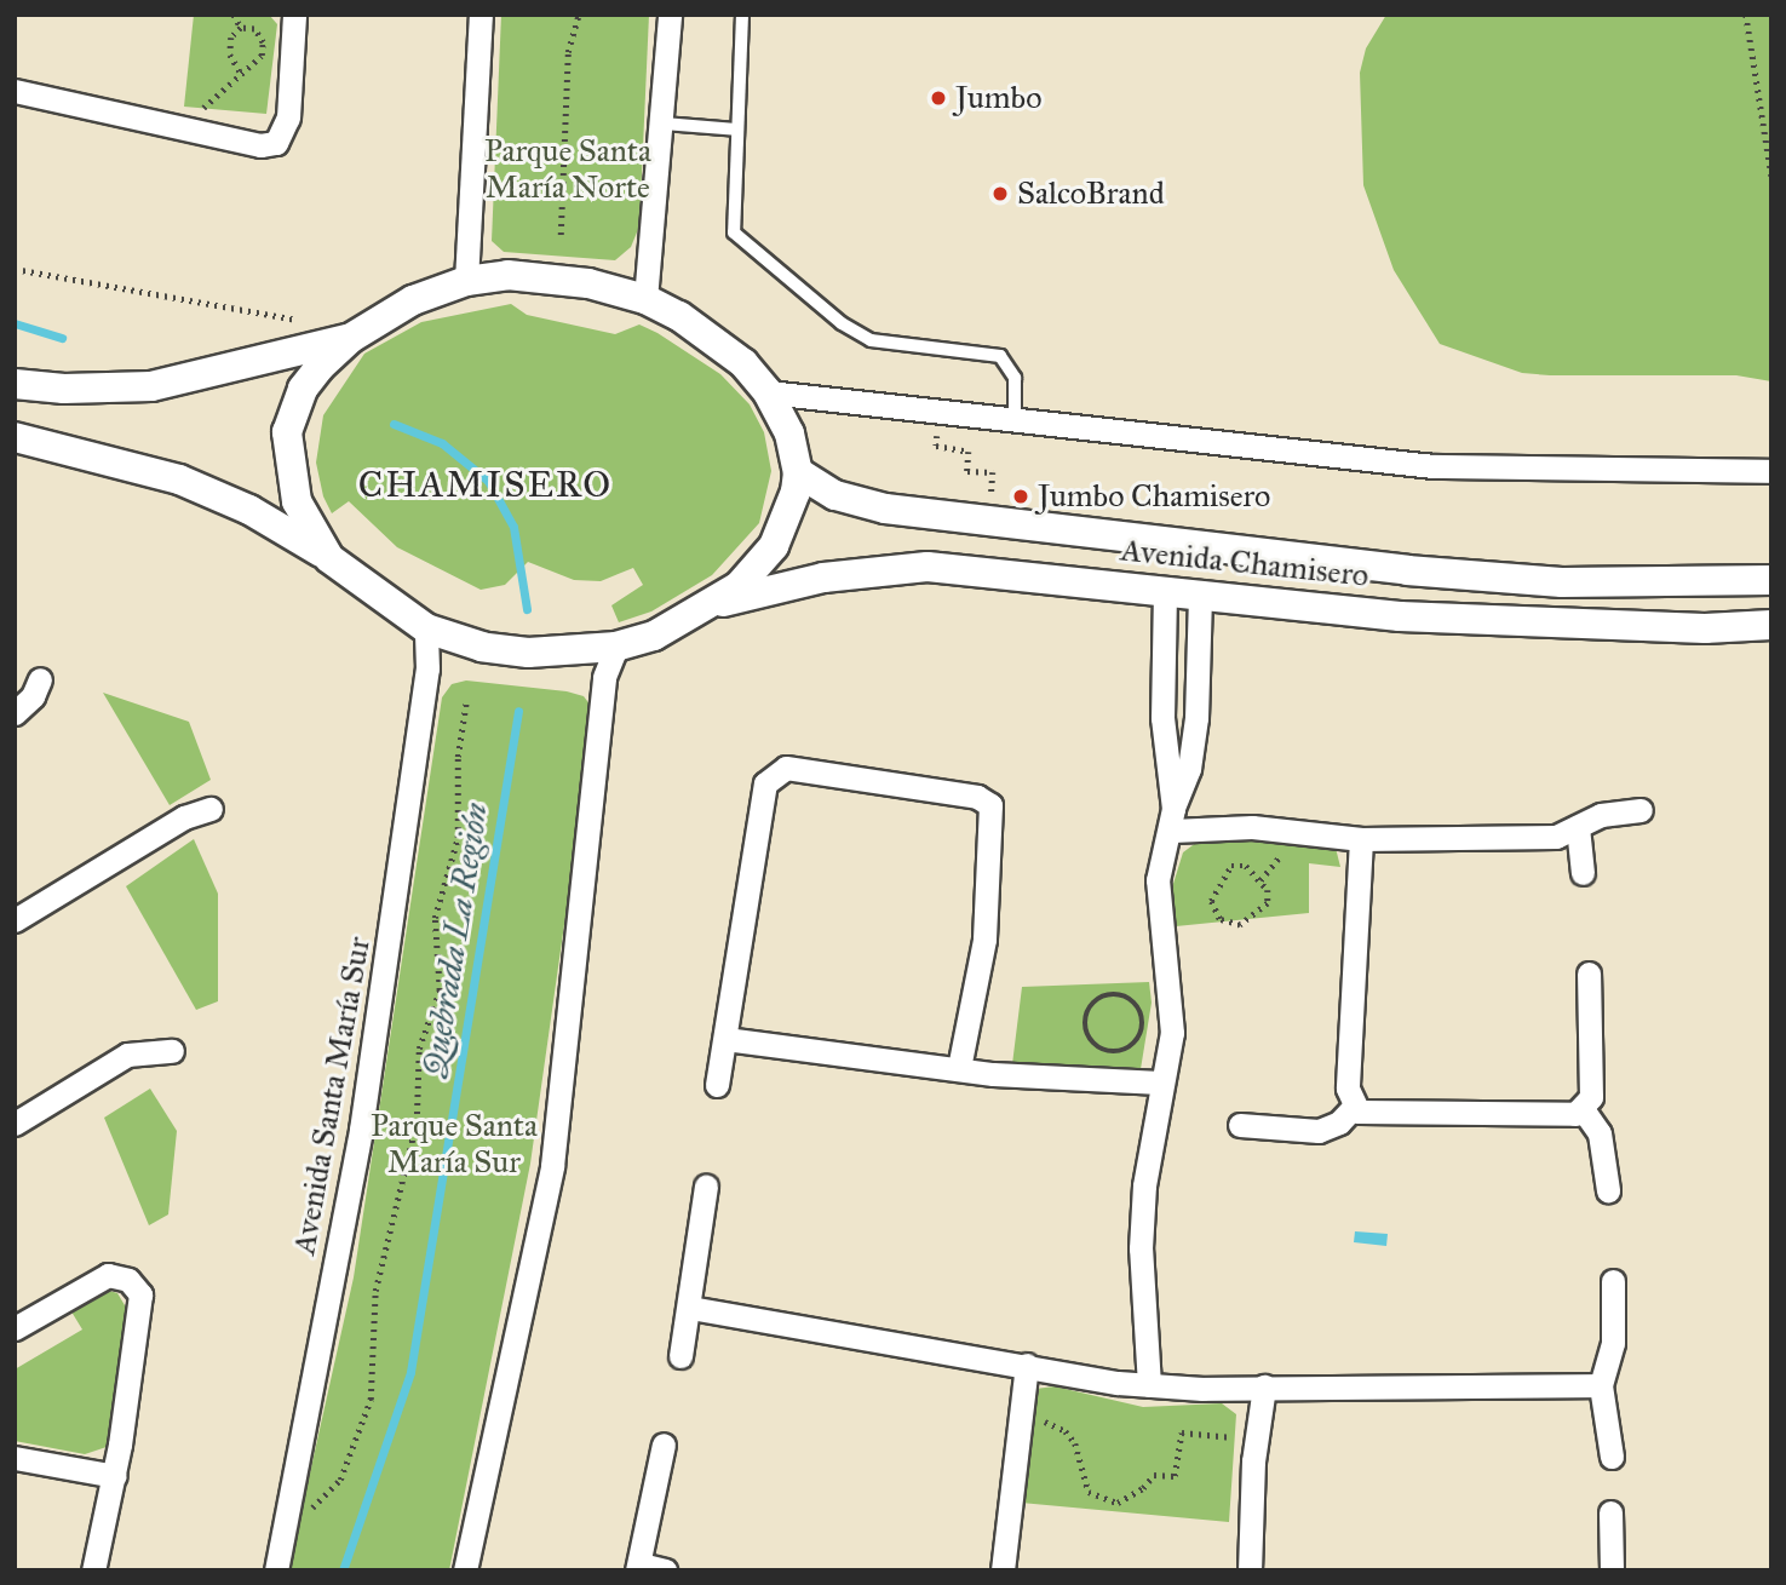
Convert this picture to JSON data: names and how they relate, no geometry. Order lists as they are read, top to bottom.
{
  "streets": {
    "street": ["Avenida Chamisero", "Avenida Santa María Sur"]
  },
  "districts": ["CHAMISERO"],
  "water": ["Quebrada La Región"],
  "parks": ["Parque Santa María Norte", "Parque Santa María Sur"],
  "places": ["Jumbo", "SalcoBrand", "Jumbo Chamisero"]
}
